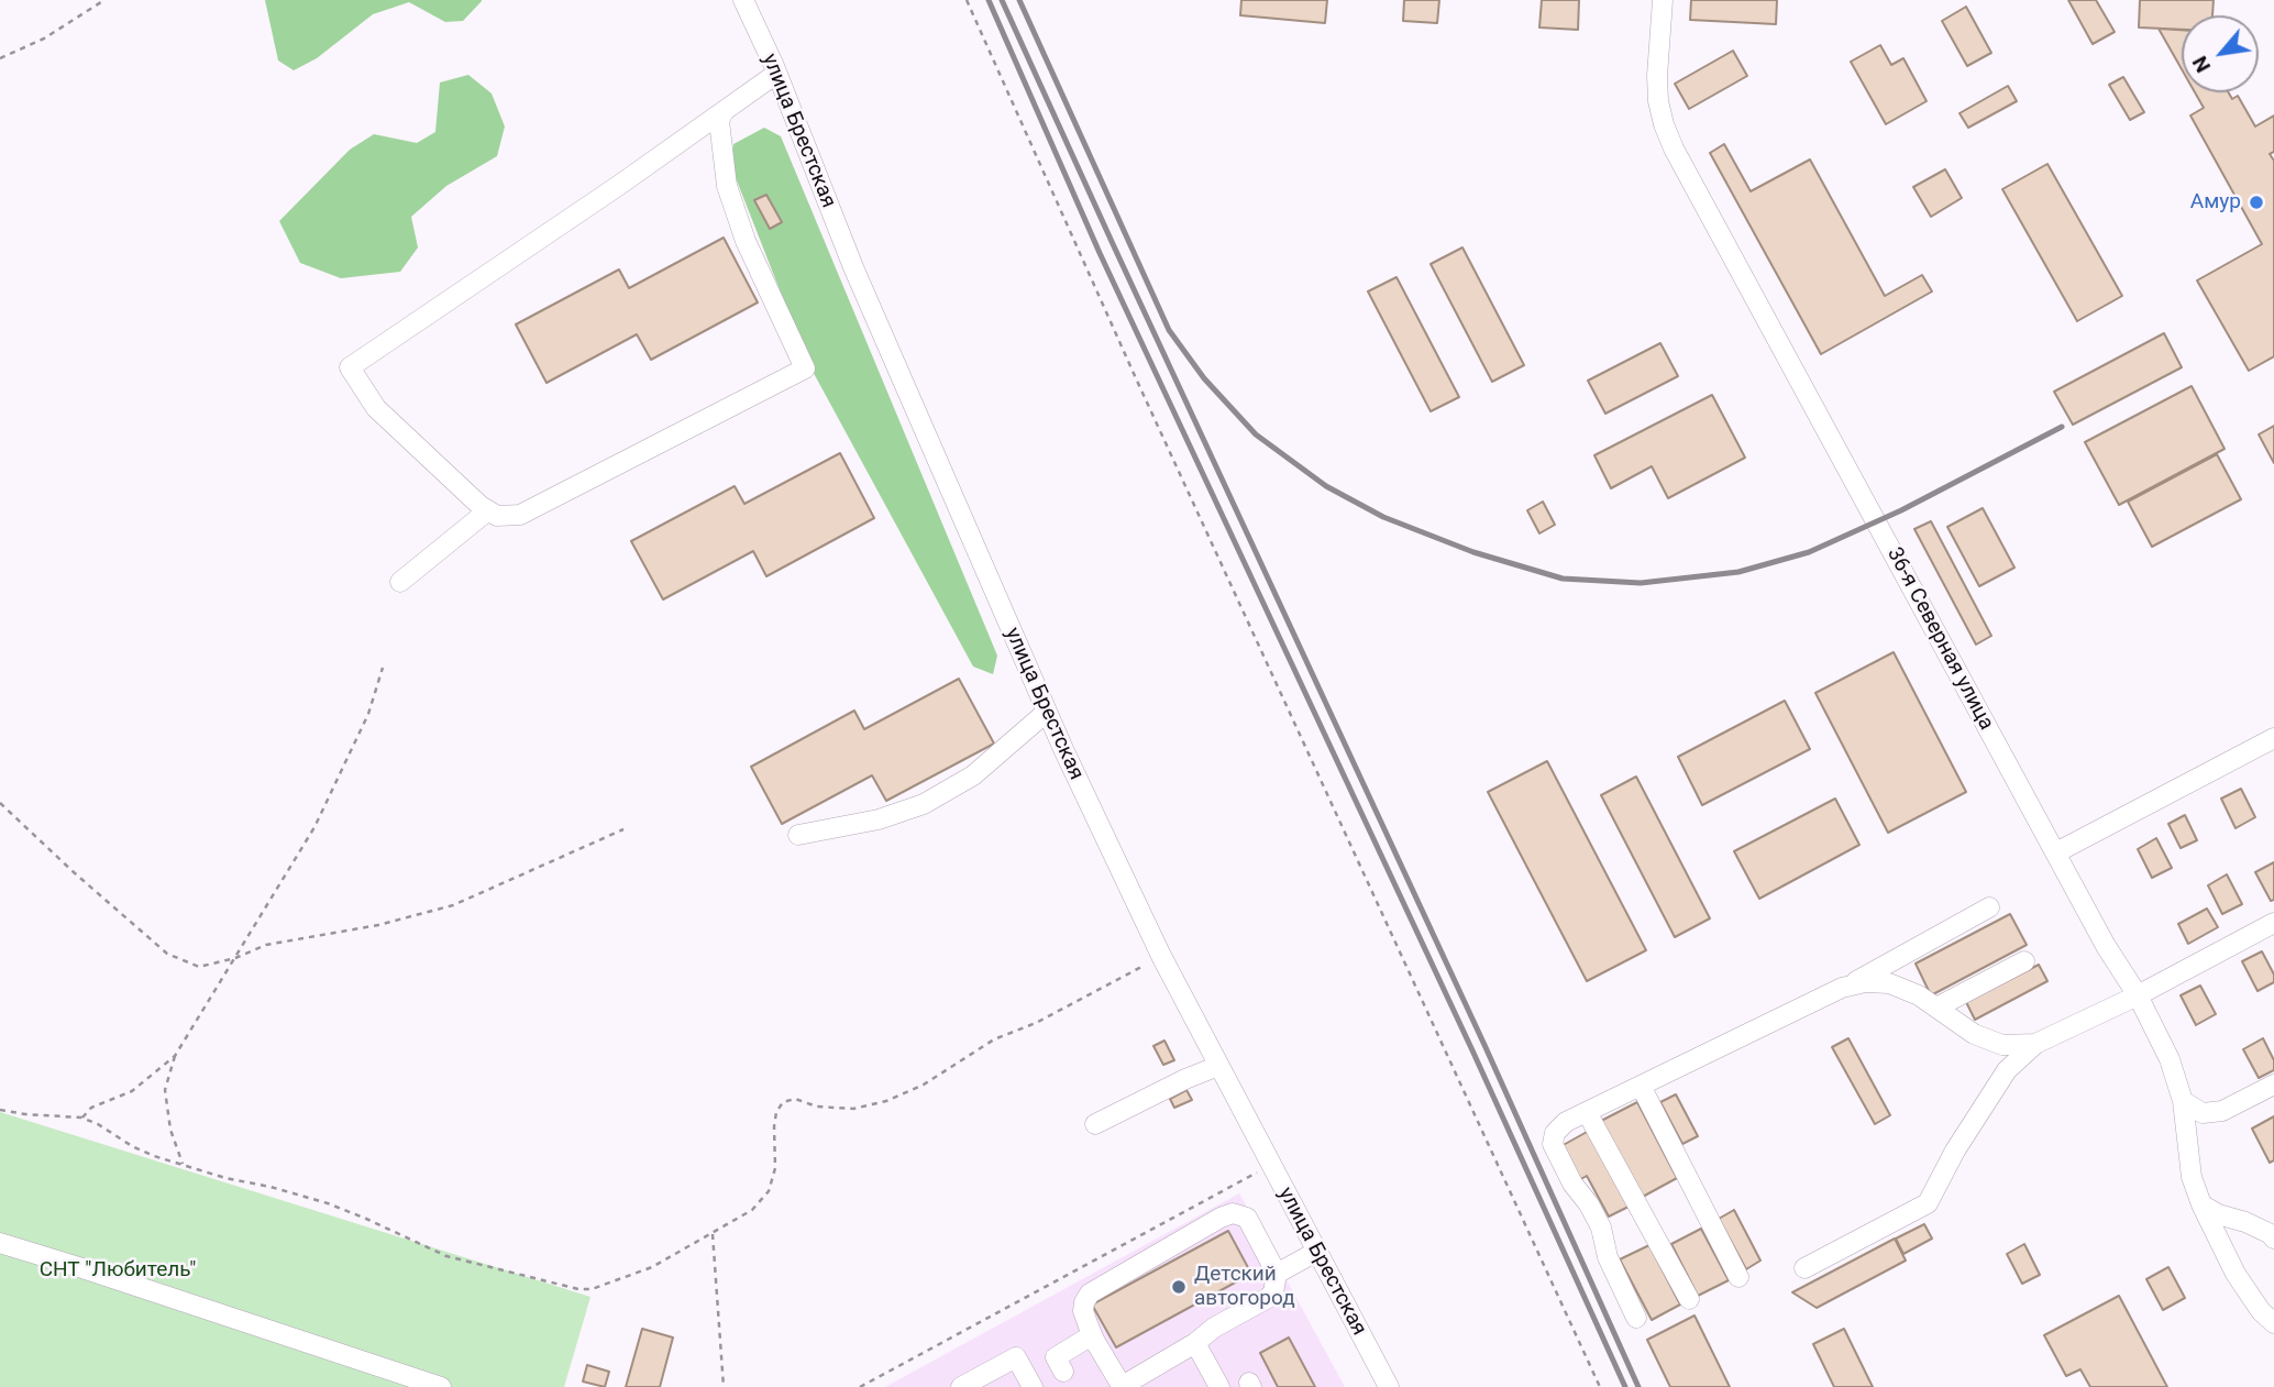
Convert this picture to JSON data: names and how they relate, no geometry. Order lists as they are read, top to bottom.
{
  "streets": {
    "street": ["улица Брестская", "36-я Северная улица"]
  },
  "parks": ["СНТ \"Любитель\""],
  "places": ["Амур", "Детский автогород"],
  "north": "bottom left"
}
